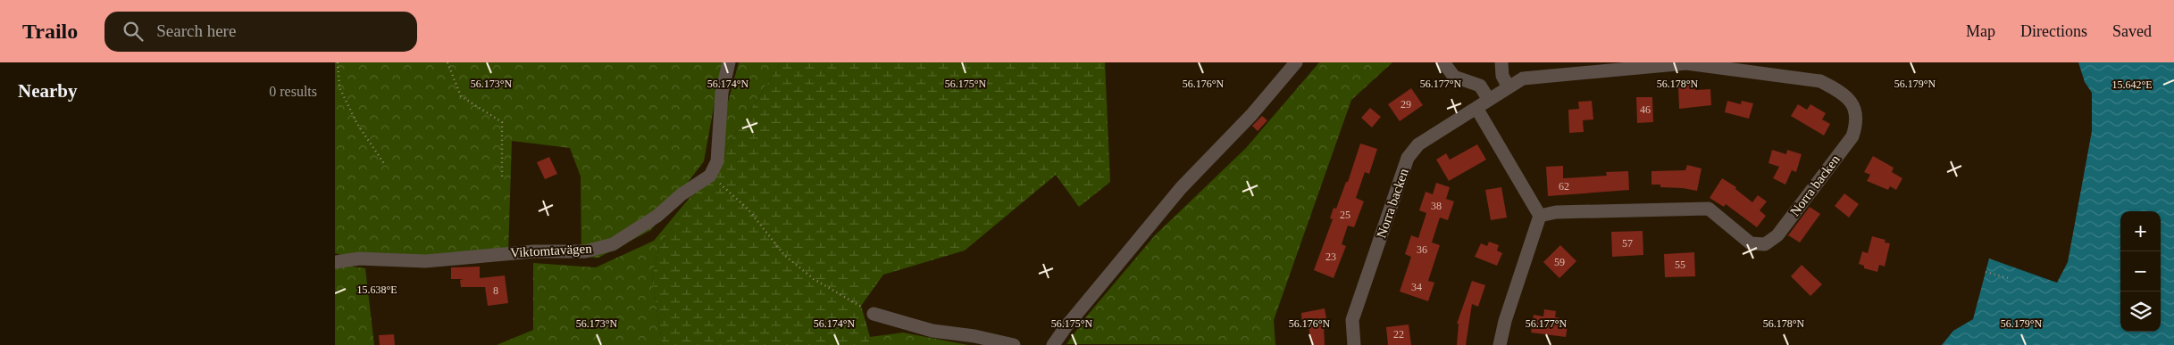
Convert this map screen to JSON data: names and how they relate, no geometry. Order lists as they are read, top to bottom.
{
  "streets": {
    "street": ["Norra backen", "Viktomtavägen"]
  },
  "house_numbers": [
    "29",
    "46",
    "62",
    "38",
    "25",
    "57",
    "36",
    "23",
    "59",
    "55",
    "34",
    "8",
    "22"
  ],
  "page": {
    "header": "Trailo",
    "search": "Search here",
    "nav": ["Map", "Directions", "Saved"],
    "heading": ["Nearby", "0 results"],
    "map_buttons": ["+", "−"]
  },
  "coordinates": [
    "56.173°N",
    "56.174°N",
    "56.175°N",
    "56.176°N",
    "56.177°N",
    "56.178°N",
    "56.179°N",
    "15.642°E",
    "15.638°E"
  ]
}
